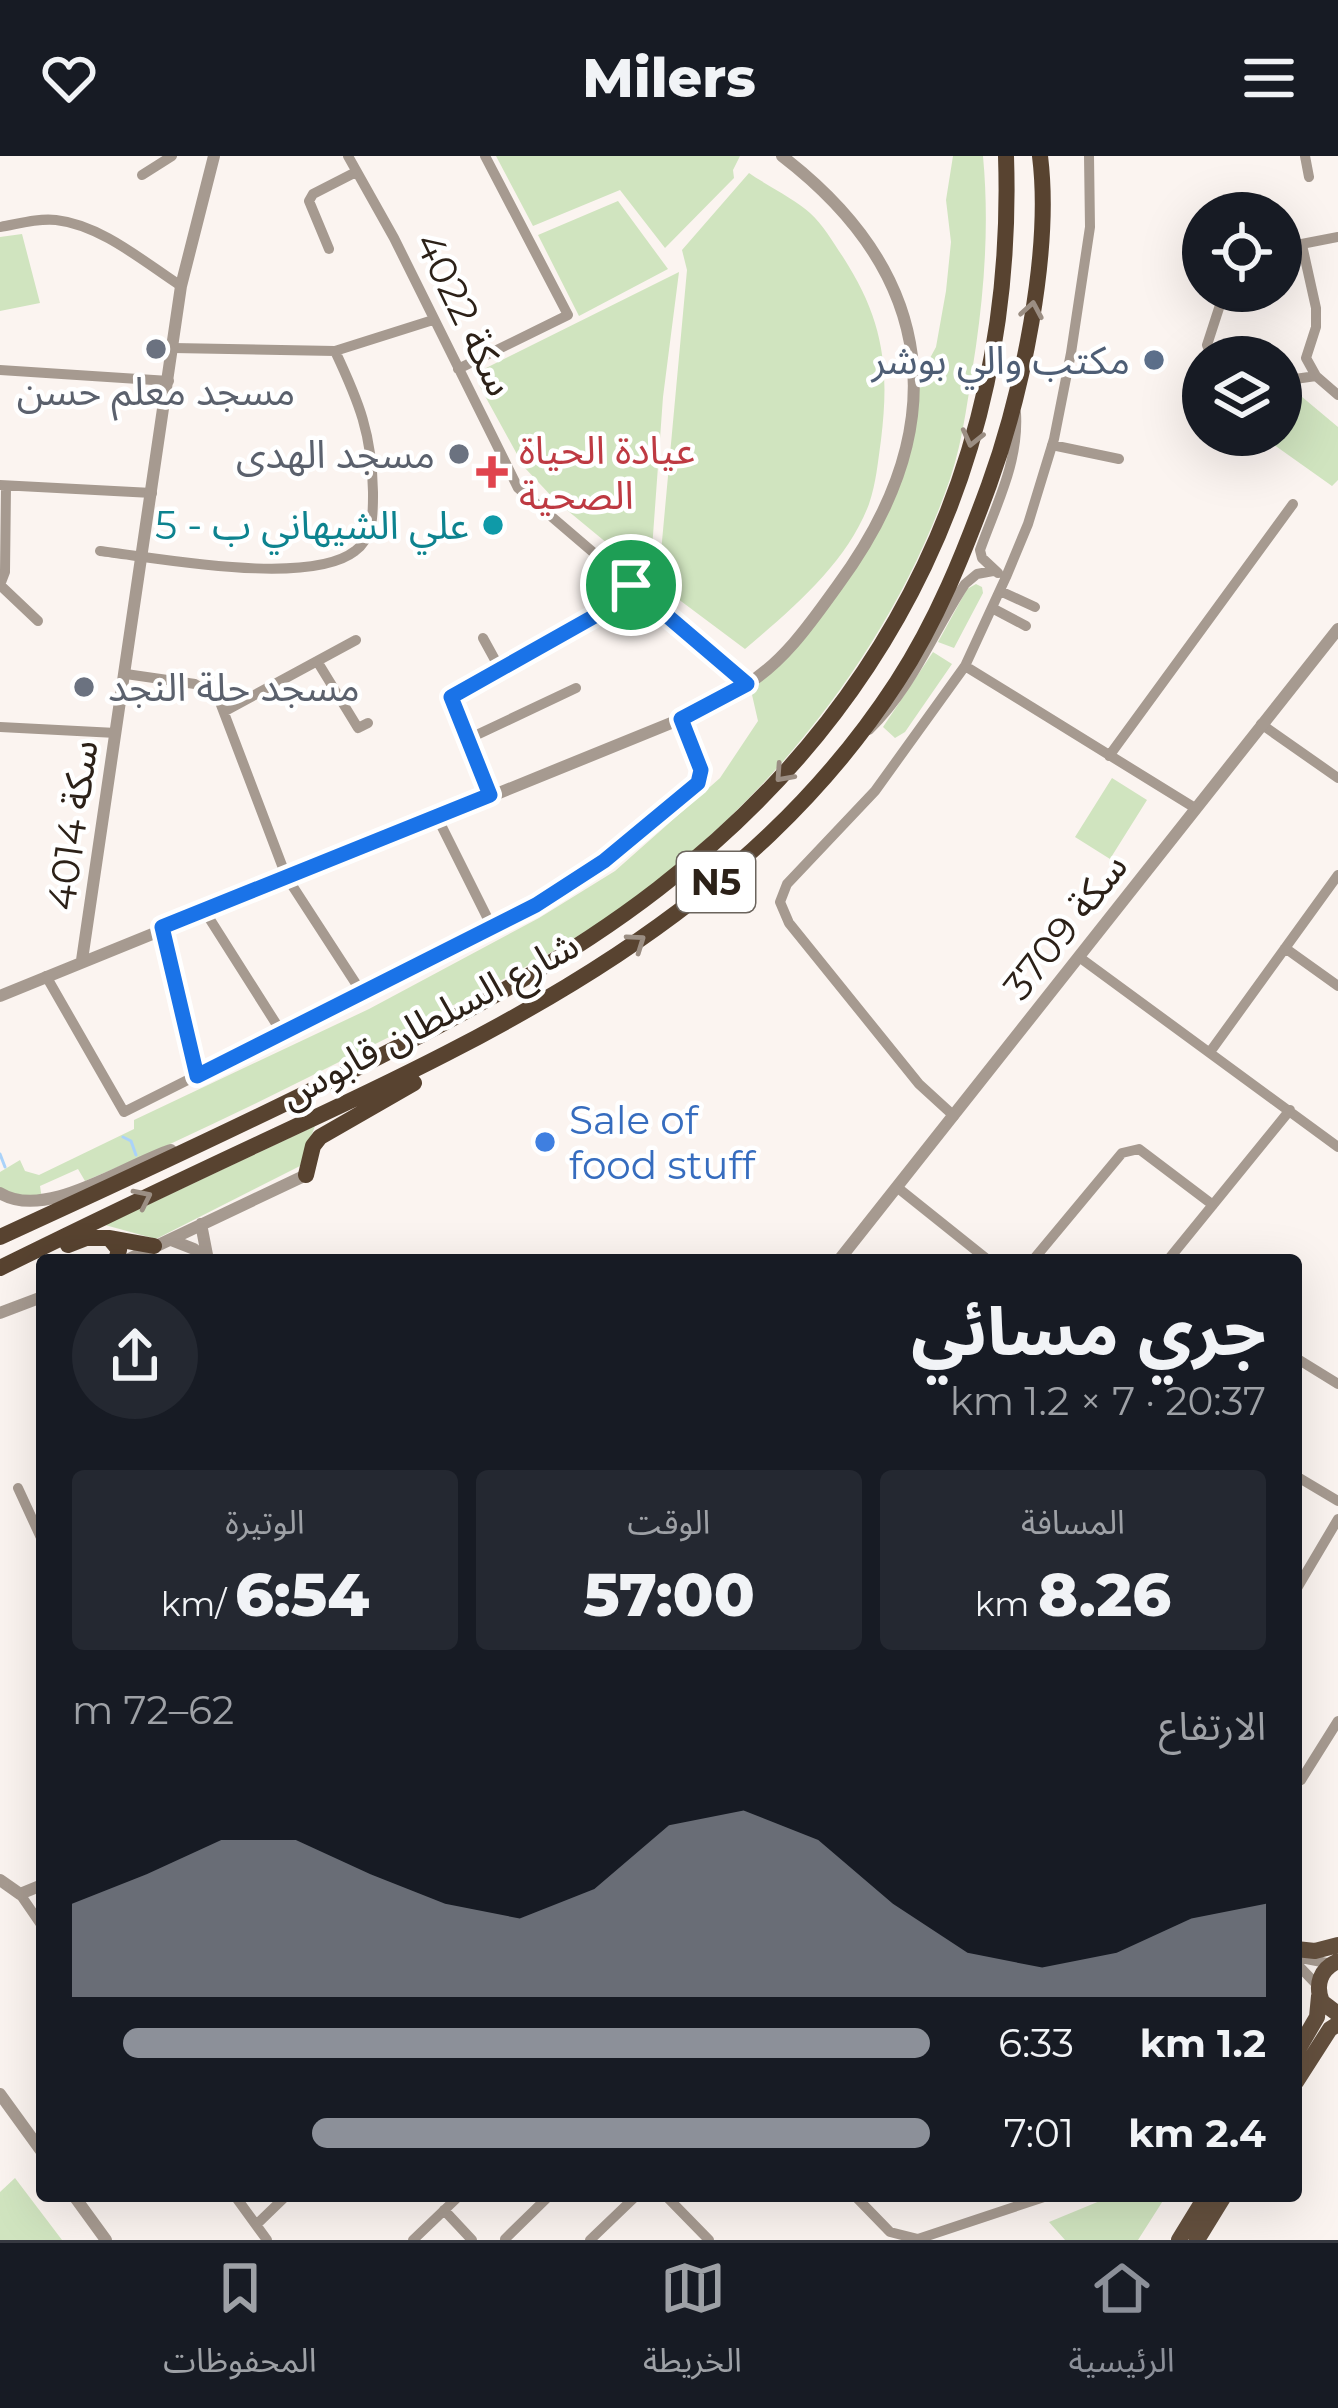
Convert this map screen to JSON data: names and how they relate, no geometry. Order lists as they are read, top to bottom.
{
  "streets": {
    "highway": ["N5", "شارع السلطان قابوس"],
    "street": ["سكة 4022", "سكة 4014", "سكة 3709"]
  },
  "places": {
    "other": [
      "مسجد معلم حسن",
      "مكتب والي بوشر",
      "مسجد الهدى",
      "علي الشيهاني ب - 5",
      "مسجد حلة النجد",
      "Sale of food stuff"
    ],
    "health": ["عيادة الحياة الصحية"]
  },
  "page": {
    "header": "Milers",
    "heading": ["جري مسائي", "20:37 · 7 × 1.2 km"],
    "stats": [
      ["المسافة", "8.26 km"],
      ["الوقت", "57:00"],
      ["الوتيرة", "6:54 /km"]
    ],
    "chart": ["الارتفاع", "62–72 m"],
    "list": [
      {
        "name": "1.2 km",
        "note": "6:33"
      },
      {
        "name": "2.4 km",
        "note": "7:01"
      }
    ],
    "tabs": ["الرئيسية", "الخريطة", "المحفوظات"]
  }
}
